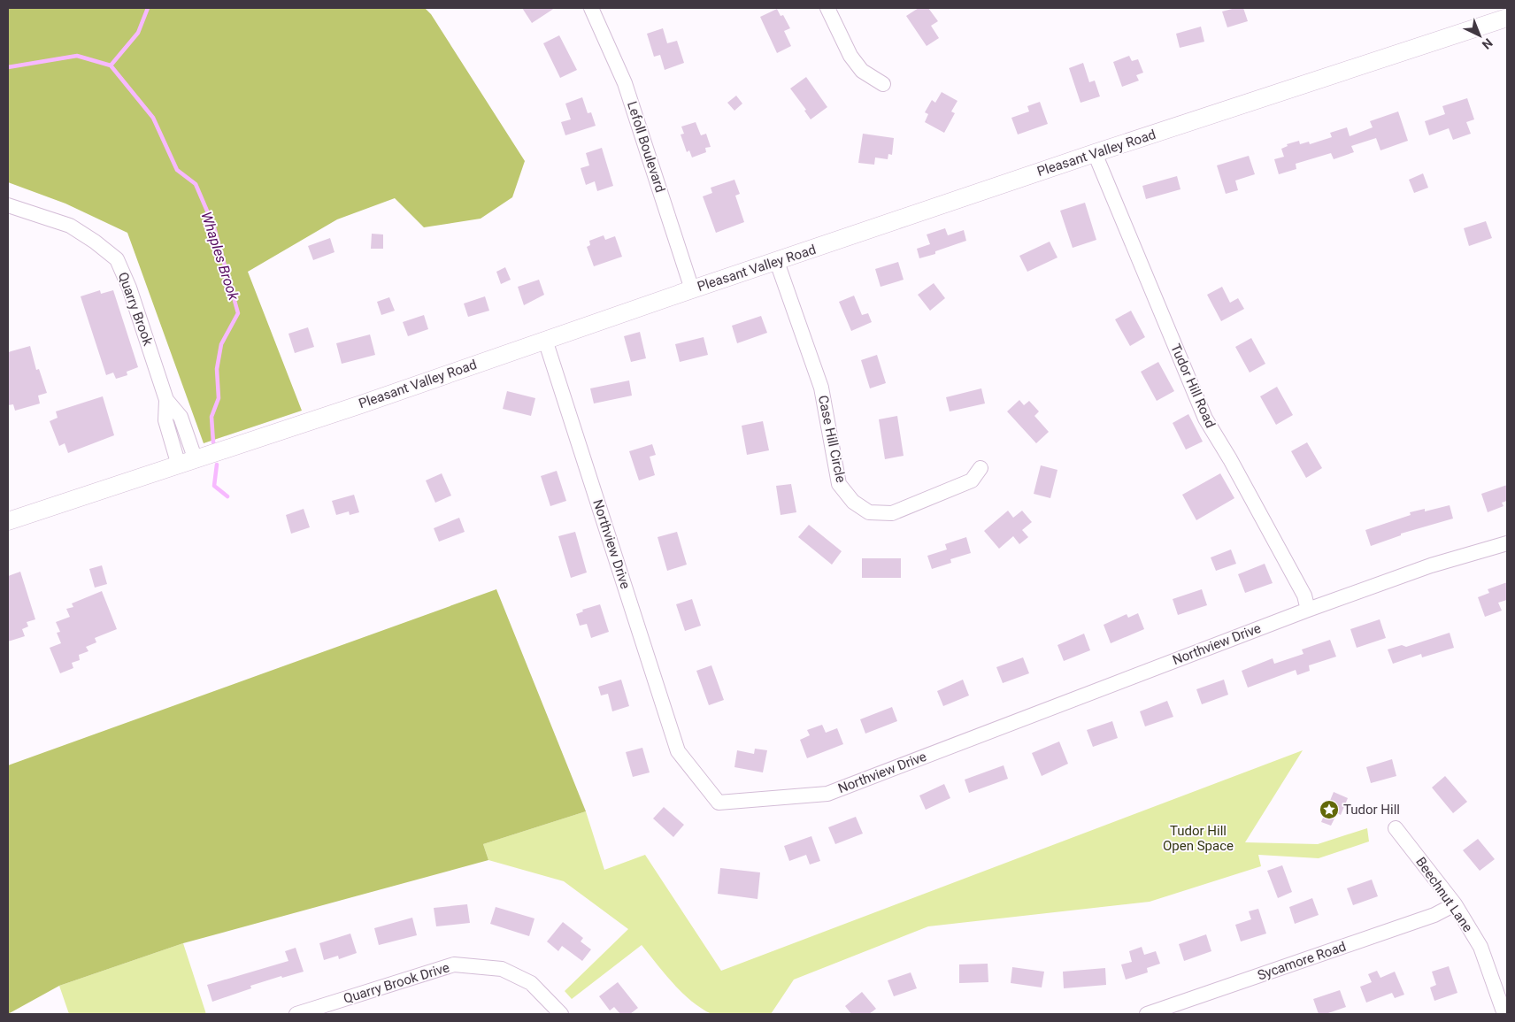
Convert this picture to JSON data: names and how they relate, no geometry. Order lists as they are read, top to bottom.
{
  "streets": {
    "main road": ["Pleasant Valley Road"],
    "street": [
      "Lefoll Boulevard",
      "Quarry Brook",
      "Tudor Hill Road",
      "Case Hill Circle",
      "Northview Drive",
      "Beechnut Lane",
      "Sycamore Road",
      "Quarry Brook Drive"
    ]
  },
  "crossings": [
    ["Lefoll Boulevard", "Pleasant Valley Road"],
    ["Pleasant Valley Road", "Quarry Brook"],
    ["Pleasant Valley Road", "Tudor Hill Road"],
    ["Pleasant Valley Road", "Case Hill Circle"],
    ["Pleasant Valley Road", "Northview Drive"],
    ["Tudor Hill Road", "Northview Drive"],
    ["Beechnut Lane", "Sycamore Road"]
  ],
  "water": ["Whaples Brook"],
  "parks": ["Tudor Hill Open Space"],
  "places": {
    "place": ["Tudor Hill"]
  },
  "north": "bottom right"
}
